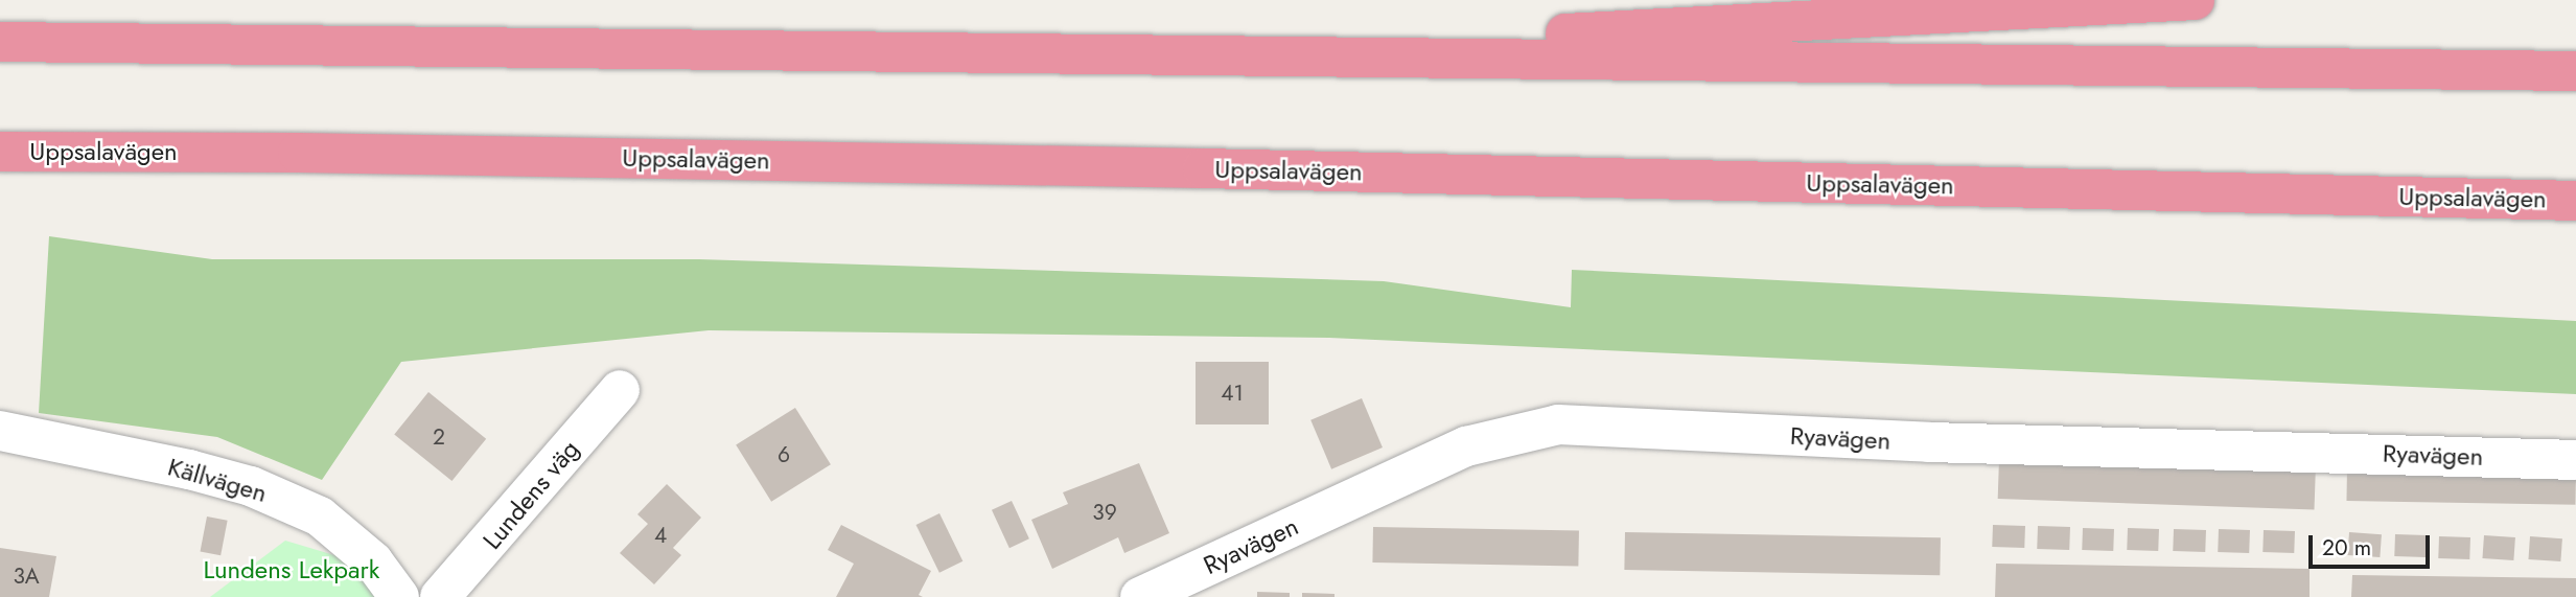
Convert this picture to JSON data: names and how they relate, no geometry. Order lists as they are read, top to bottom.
{
  "streets": {
    "highway": ["Uppsalavägen"],
    "street": ["Ryavägen", "Källvägen", "Lundens väg"]
  },
  "parks": ["Lundens Lekpark"],
  "house_numbers": [
    "41",
    "2",
    "6",
    "39",
    "4",
    "3A"
  ],
  "scale_bar": "20 m"
}
